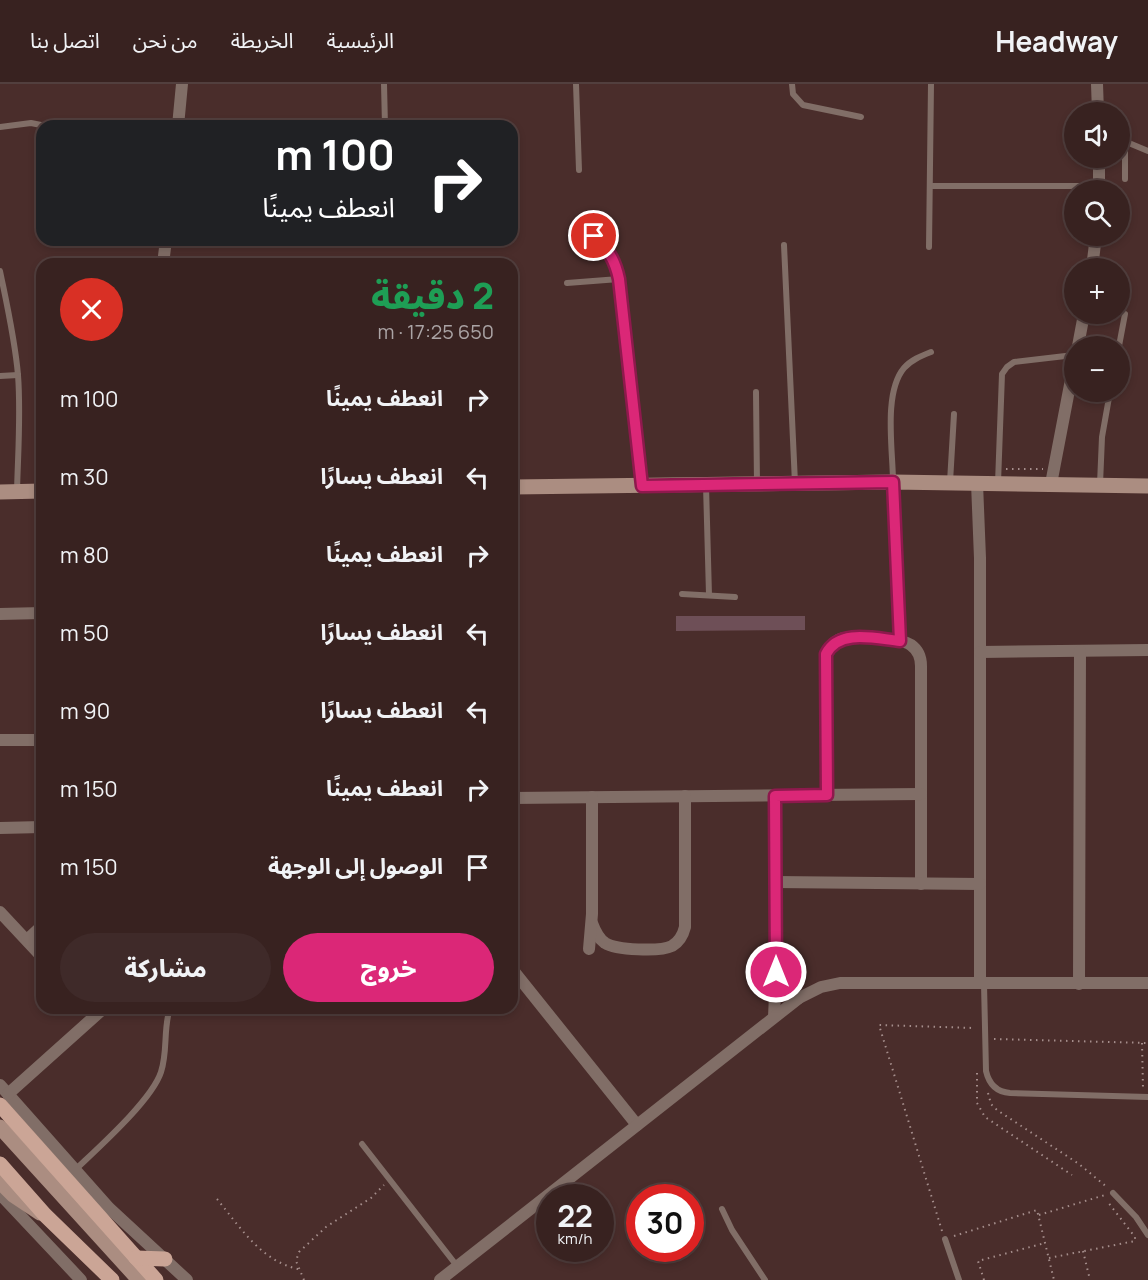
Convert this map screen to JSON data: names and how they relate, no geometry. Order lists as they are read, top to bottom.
{
  "page": {
    "header": "Headway",
    "nav": [
      "الرئيسية",
      "الخريطة",
      "من نحن",
      "اتصل بنا"
    ],
    "map_buttons": ["+", "−"],
    "turn": ["100 m", "انعطف يمينًا"],
    "heading": ["2 دقيقة", "650 m · 17:25"],
    "list": [
      {
        "name": "انعطف يمينًا",
        "value": "100 m"
      },
      {
        "name": "انعطف يسارًا",
        "value": "30 m"
      },
      {
        "name": "انعطف يمينًا",
        "value": "80 m"
      },
      {
        "name": "انعطف يسارًا",
        "value": "50 m"
      },
      {
        "name": "انعطف يسارًا",
        "value": "90 m"
      },
      {
        "name": "انعطف يمينًا",
        "value": "150 m"
      },
      {
        "name": "الوصول إلى الوجهة",
        "value": "150 m"
      }
    ],
    "buttons": ["خروج", "مشاركة"],
    "speed": "22 km/h",
    "limit": "30"
  }
}
